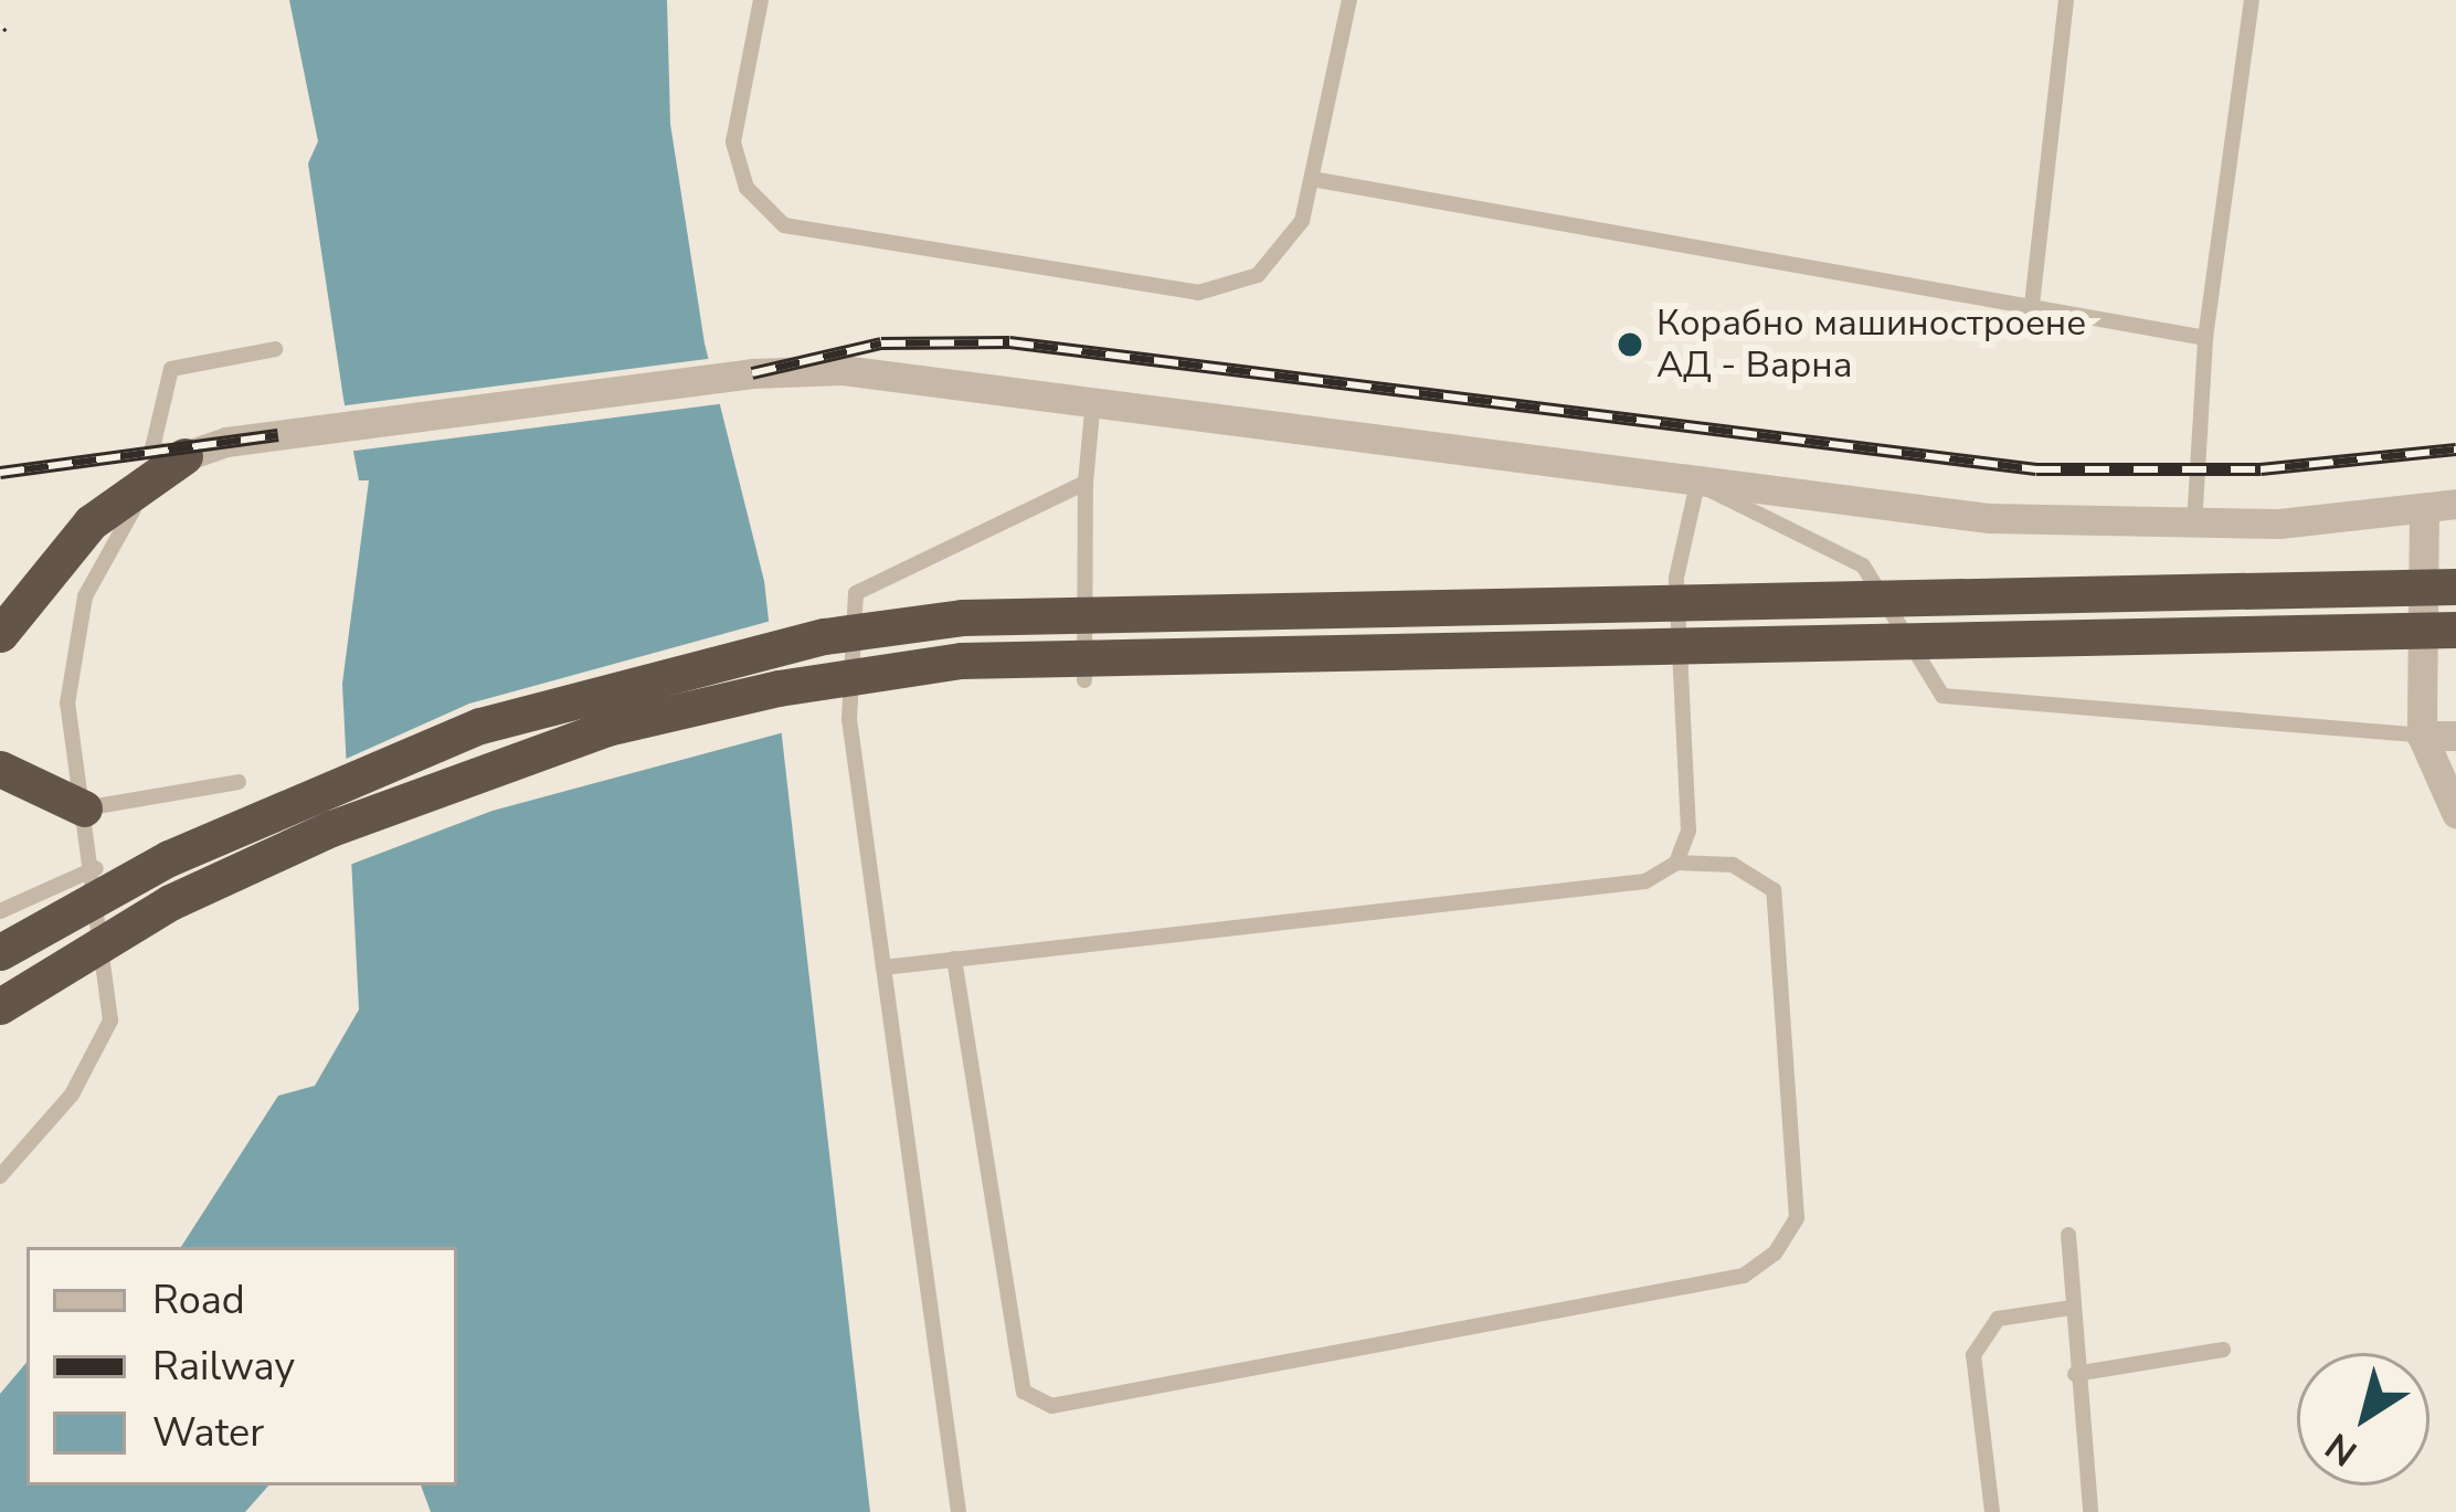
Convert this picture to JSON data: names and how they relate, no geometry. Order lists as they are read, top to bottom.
{
  "places": ["Корабно машиностроене АД - Варна"],
  "legend": ["Road", "Railway", "Water"],
  "north": "bottom left"
}
